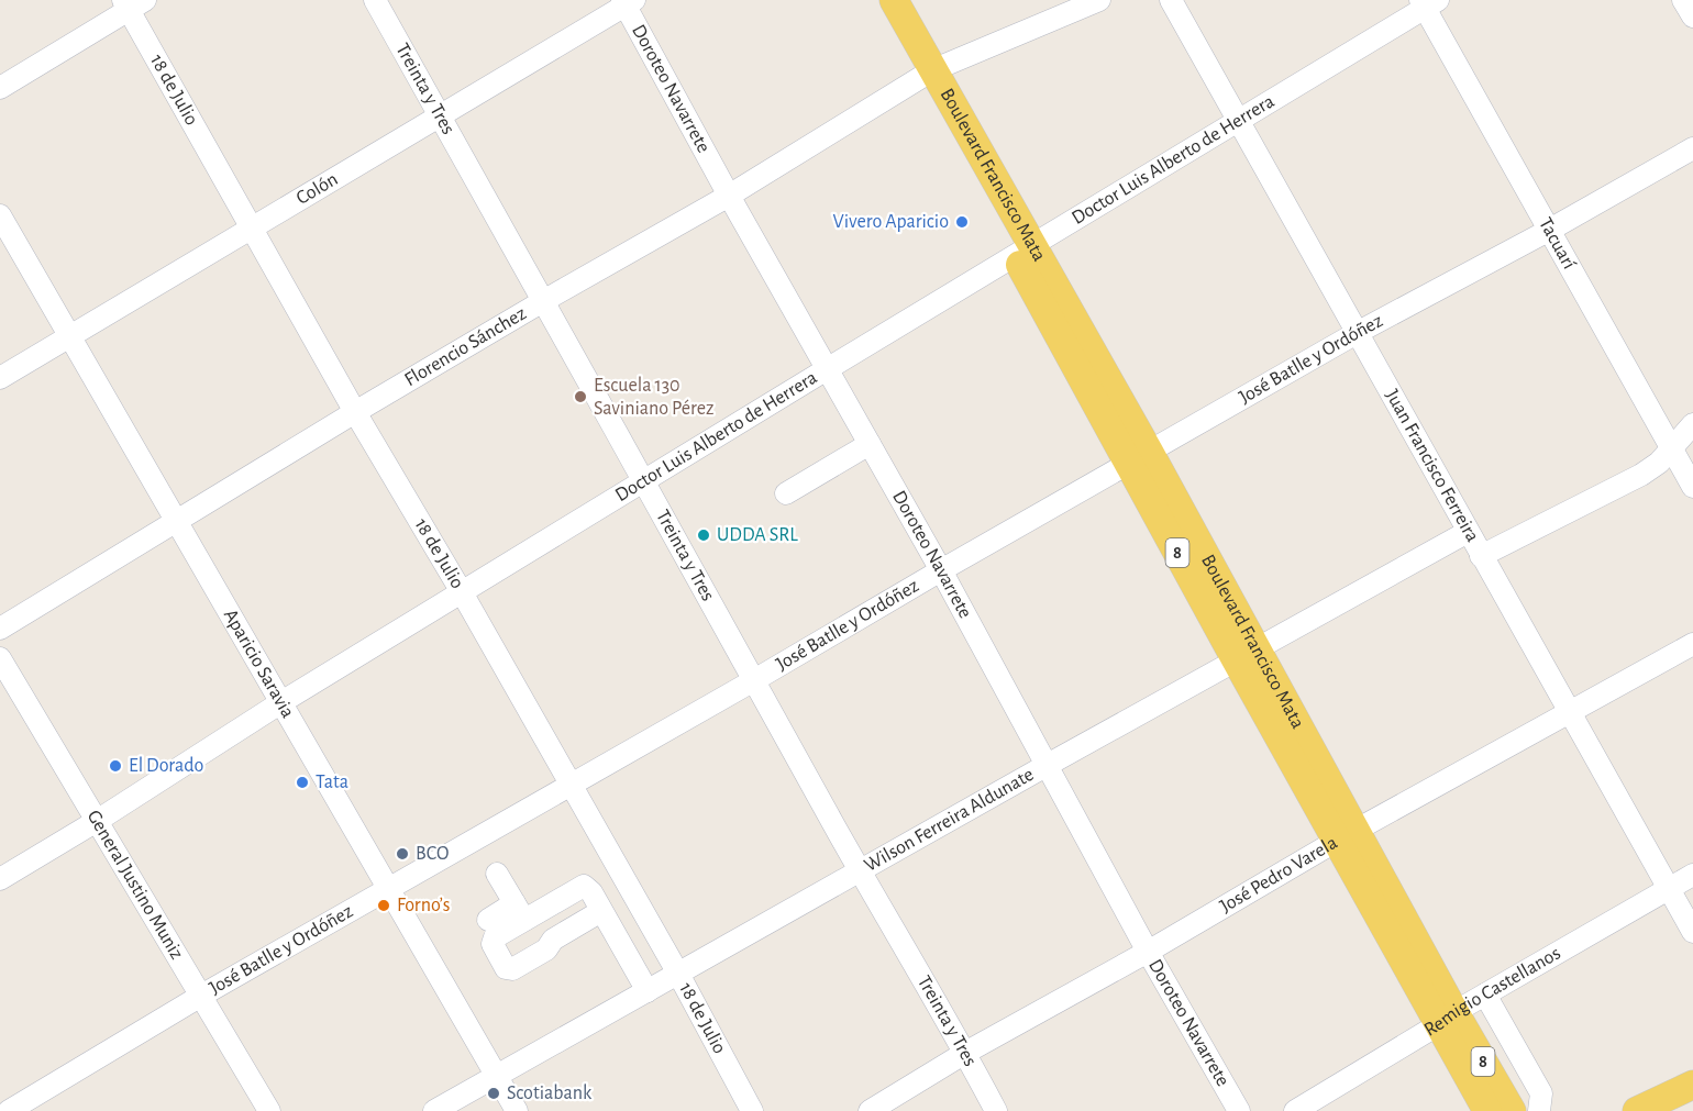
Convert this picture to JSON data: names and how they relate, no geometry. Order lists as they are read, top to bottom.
{
  "streets": {
    "main road": ["Boulevard Francisco Mata", "8"],
    "street": [
      "Treinta y Tres",
      "Doroteo Navarrete",
      "18 de Julio",
      "Doctor Luis Alberto de Herrera",
      "Colón",
      "Tacuarí",
      "Florencio Sánchez",
      "José Batlle y Ordóñez",
      "Juan Francisco Ferreira",
      "Aparicio Saravia",
      "Wilson Ferreira Aldunate",
      "José Pedro Varela",
      "General Justino Muniz",
      "Remigio Castellanos"
    ]
  },
  "crossings": [
    ["Treinta y Tres", "Doctor Luis Alberto de Herrera"],
    ["Treinta y Tres", "Colón"],
    ["Treinta y Tres", "Florencio Sánchez"],
    ["Treinta y Tres", "José Batlle y Ordóñez"],
    ["Treinta y Tres", "Wilson Ferreira Aldunate"],
    ["Treinta y Tres", "José Pedro Varela"],
    ["Doroteo Navarrete", "Doctor Luis Alberto de Herrera"],
    ["Doroteo Navarrete", "Colón"],
    ["Doroteo Navarrete", "Florencio Sánchez"],
    ["Doroteo Navarrete", "José Batlle y Ordóñez"],
    ["Doroteo Navarrete", "Wilson Ferreira Aldunate"],
    ["Doroteo Navarrete", "José Pedro Varela"],
    ["18 de Julio", "Doctor Luis Alberto de Herrera"],
    ["18 de Julio", "Colón"],
    ["18 de Julio", "Florencio Sánchez"],
    ["18 de Julio", "José Batlle y Ordóñez"],
    ["18 de Julio", "Wilson Ferreira Aldunate"],
    ["Doctor Luis Alberto de Herrera", "Boulevard Francisco Mata"],
    ["Doctor Luis Alberto de Herrera", "Tacuarí"],
    ["Doctor Luis Alberto de Herrera", "Juan Francisco Ferreira"],
    ["Doctor Luis Alberto de Herrera", "Aparicio Saravia"],
    ["Doctor Luis Alberto de Herrera", "General Justino Muniz"],
    ["Boulevard Francisco Mata", "Florencio Sánchez"],
    ["Boulevard Francisco Mata", "José Batlle y Ordóñez"],
    ["Boulevard Francisco Mata", "Wilson Ferreira Aldunate"],
    ["Boulevard Francisco Mata", "José Pedro Varela"],
    ["Boulevard Francisco Mata", "Remigio Castellanos"],
    ["Colón", "Aparicio Saravia"],
    ["Tacuarí", "José Batlle y Ordóñez"],
    ["Florencio Sánchez", "Aparicio Saravia"],
    ["José Batlle y Ordóñez", "Juan Francisco Ferreira"],
    ["José Batlle y Ordóñez", "Aparicio Saravia"],
    ["José Batlle y Ordóñez", "General Justino Muniz"],
    ["Juan Francisco Ferreira", "Wilson Ferreira Aldunate"],
    ["Juan Francisco Ferreira", "José Pedro Varela"],
    ["Juan Francisco Ferreira", "Remigio Castellanos"],
    ["Aparicio Saravia", "Wilson Ferreira Aldunate"]
  ],
  "places": [
    "Vivero Aparicio",
    "Escuela 130 Saviniano Pérez",
    "UDDA SRL",
    "El Dorado",
    "Tata",
    "BCO",
    "Forno’s",
    "Scotiabank"
  ]
}
